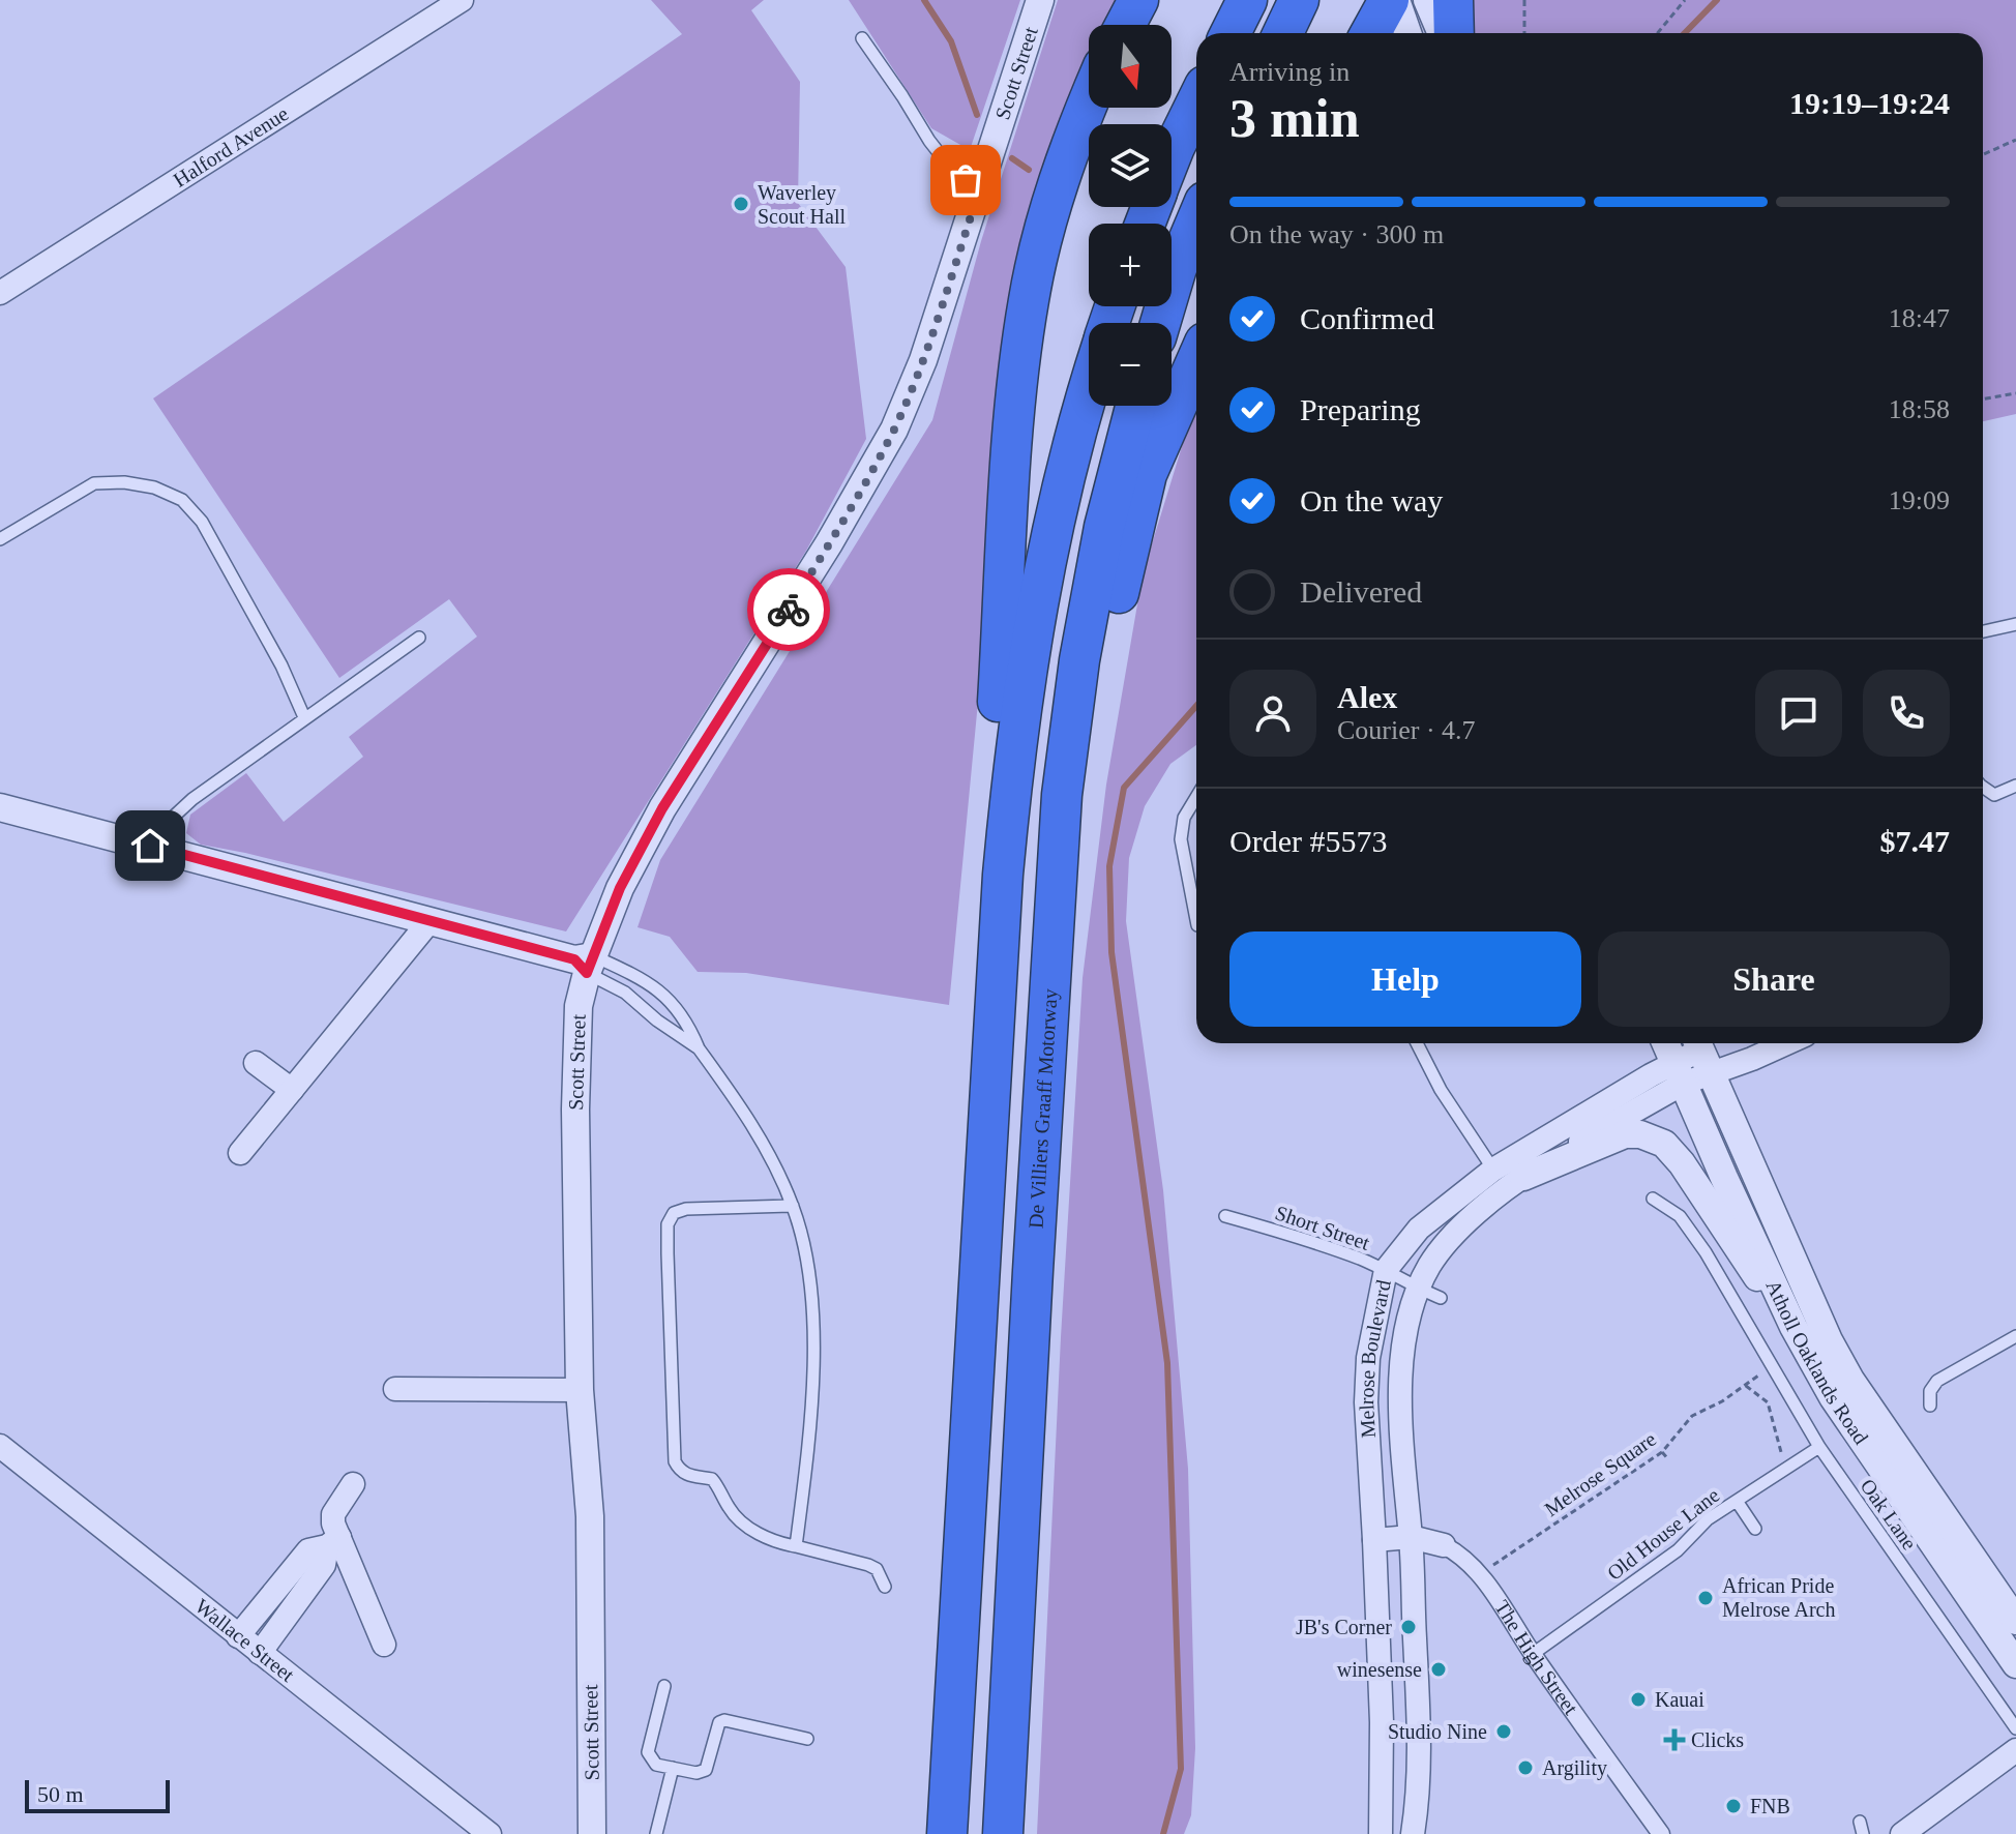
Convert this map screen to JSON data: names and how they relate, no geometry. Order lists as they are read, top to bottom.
{
  "streets": {
    "highway": ["De Villiers Graaff Motorway"],
    "street": [
      "Scott Street",
      "Halford Avenue",
      "Melrose Boulevard",
      "Atholl Oaklands Road",
      "Wallace Street",
      "The High Street"
    ],
    "lane": ["Short Street", "Oak Lane", "Old House Lane"],
    "path": ["Melrose Square"]
  },
  "crossings": [
    ["Short Street", "Melrose Boulevard"],
    ["Melrose Boulevard", "Atholl Oaklands Road"],
    ["Melrose Boulevard", "The High Street"],
    ["Melrose Square", "Oak Lane"],
    ["Melrose Square", "The High Street"],
    ["Oak Lane", "Old House Lane"],
    ["Old House Lane", "The High Street"]
  ],
  "places": {
    "other": [
      "Waverley Scout Hall",
      "African Pride Melrose Arch",
      "JB's Corner",
      "winesense",
      "Kauai",
      "Studio Nine",
      "Argility",
      "FNB"
    ],
    "health": ["Clicks"]
  },
  "scale_bar": "50 m",
  "north": "bottom",
  "page": {
    "map_buttons": ["+", "−"],
    "heading": ["3 min", "Arriving in", "19:19–19:24"],
    "panel": [
      "Alex",
      "Courier · 4.7",
      "Order #5573",
      "$7.47"
    ],
    "bar": "On the way · 300 m",
    "list": [
      ["Confirmed", "18:47"],
      ["Preparing", "18:58"],
      ["On the way", "19:09"],
      "Delivered"
    ],
    "buttons": ["Help", "Share"],
    "scale": "50 m"
  }
}
